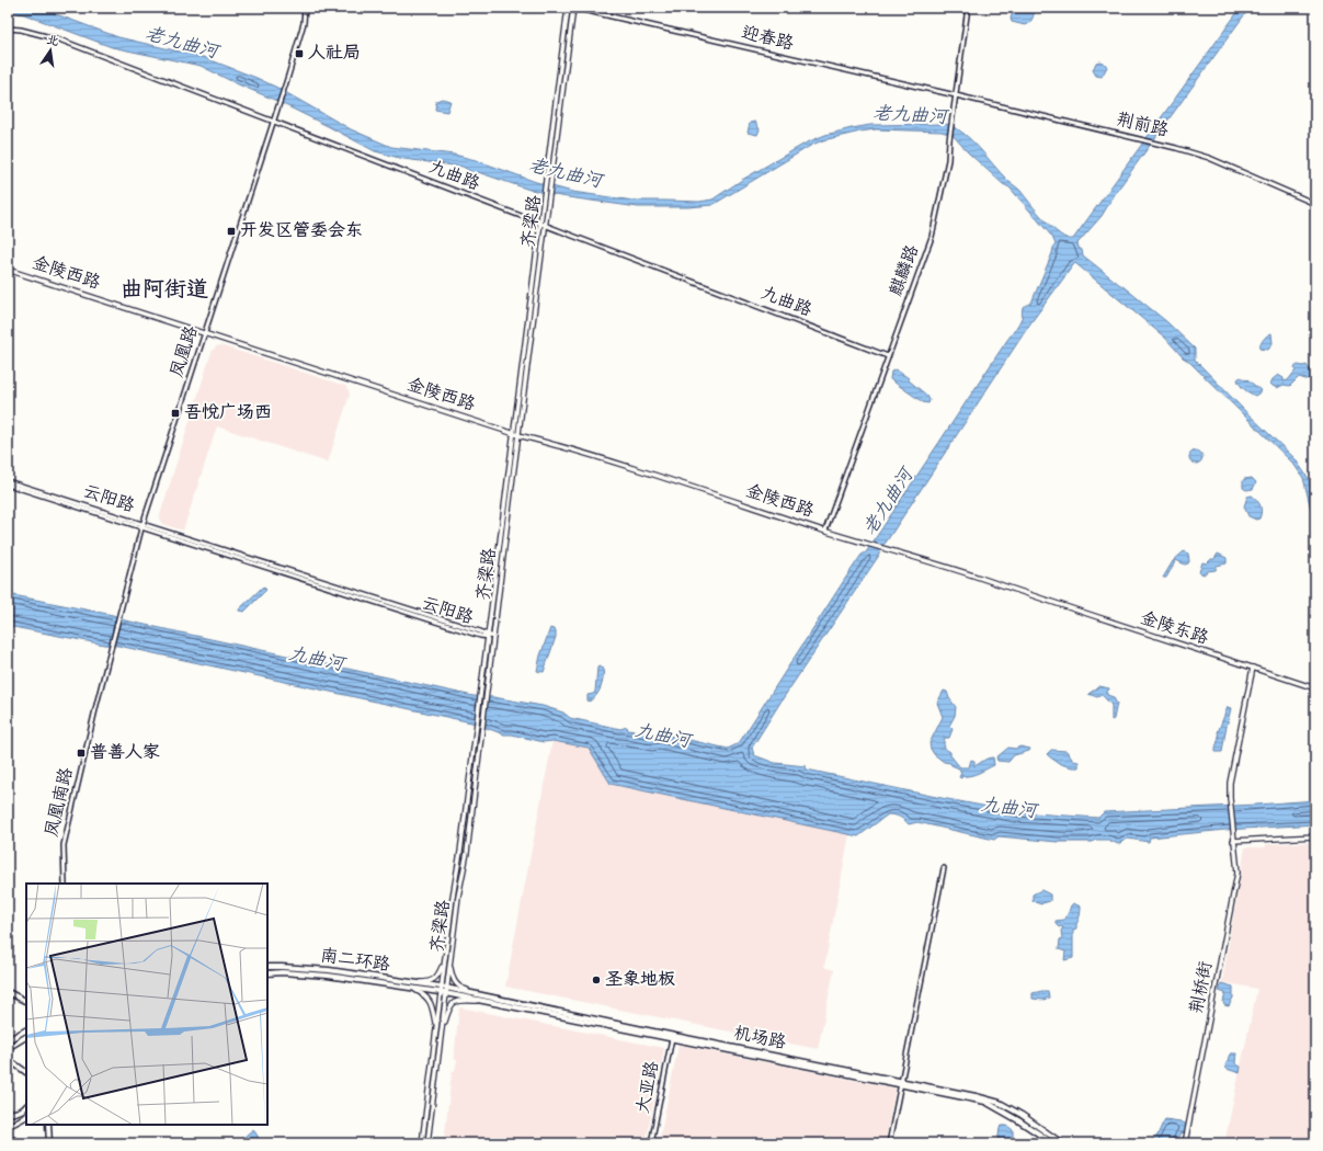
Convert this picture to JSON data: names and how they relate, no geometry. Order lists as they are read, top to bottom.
{
  "streets": {
    "main road": [
      "齐梁路",
      "金陵西路",
      "金陵东路",
      "南二环路",
      "荆桥街",
      "机场路"
    ],
    "street": [
      "迎春路",
      "荆前路",
      "九曲路",
      "麒麟路",
      "凤凰路",
      "云阳路",
      "凤凰南路",
      "大亚路"
    ]
  },
  "crossings": [
    ["迎春路", "荆前路"],
    ["迎春路", "齐梁路"],
    ["迎春路", "麒麟路"],
    ["荆前路", "麒麟路"],
    ["九曲路", "齐梁路"],
    ["九曲路", "麒麟路"],
    ["九曲路", "凤凰路"],
    ["齐梁路", "金陵西路"],
    ["齐梁路", "云阳路"],
    ["齐梁路", "南二环路"],
    ["齐梁路", "机场路"],
    ["麒麟路", "金陵西路"],
    ["金陵西路", "凤凰路"],
    ["金陵西路", "金陵东路"],
    ["凤凰路", "云阳路"],
    ["凤凰路", "凤凰南路"],
    ["云阳路", "凤凰南路"],
    ["金陵东路", "荆桥街"],
    ["南二环路", "机场路"],
    ["机场路", "大亚路"]
  ],
  "districts": ["曲阿街道"],
  "water": ["老九曲河", "九曲河"],
  "places": {
    "transit": [
      "人社局",
      "开发区管委会东",
      "吾悦广场西",
      "普善人家"
    ],
    "other": ["圣象地板"]
  },
  "north": "top"
}
